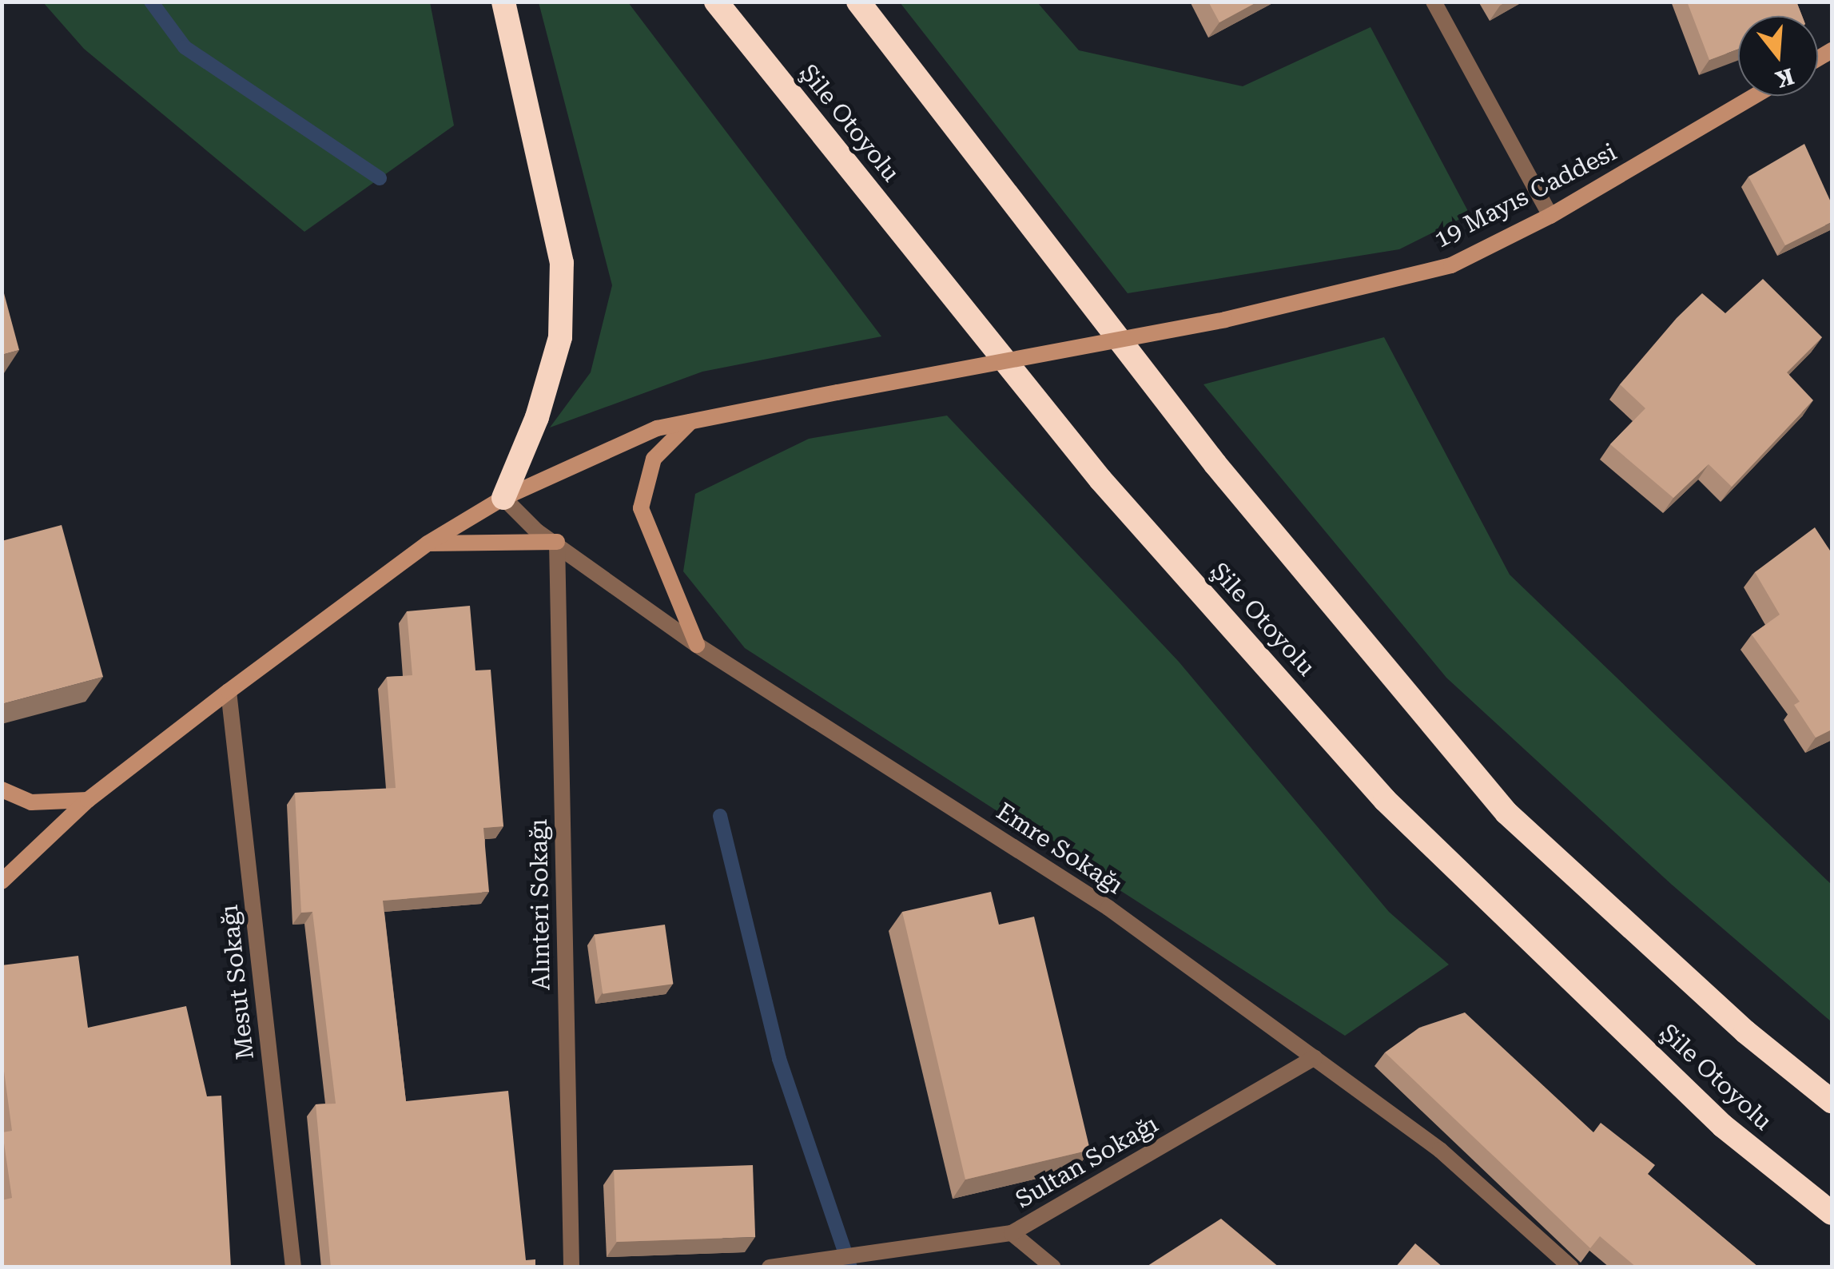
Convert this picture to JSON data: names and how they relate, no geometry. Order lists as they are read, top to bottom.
{
  "streets": {
    "highway": ["Şile Otoyolu"],
    "street": [
      "19 Mayıs Caddesi",
      "Emre Sokağı",
      "Alınteri Sokağı",
      "Mesut Sokağı",
      "Sultan Sokağı"
    ]
  },
  "crossings": [
    ["19 Mayıs Caddesi", "Emre Sokağı"],
    ["19 Mayıs Caddesi", "Mesut Sokağı"],
    ["Emre Sokağı", "Alınteri Sokağı"],
    ["Emre Sokağı", "Sultan Sokağı"]
  ],
  "north": "bottom"
}
